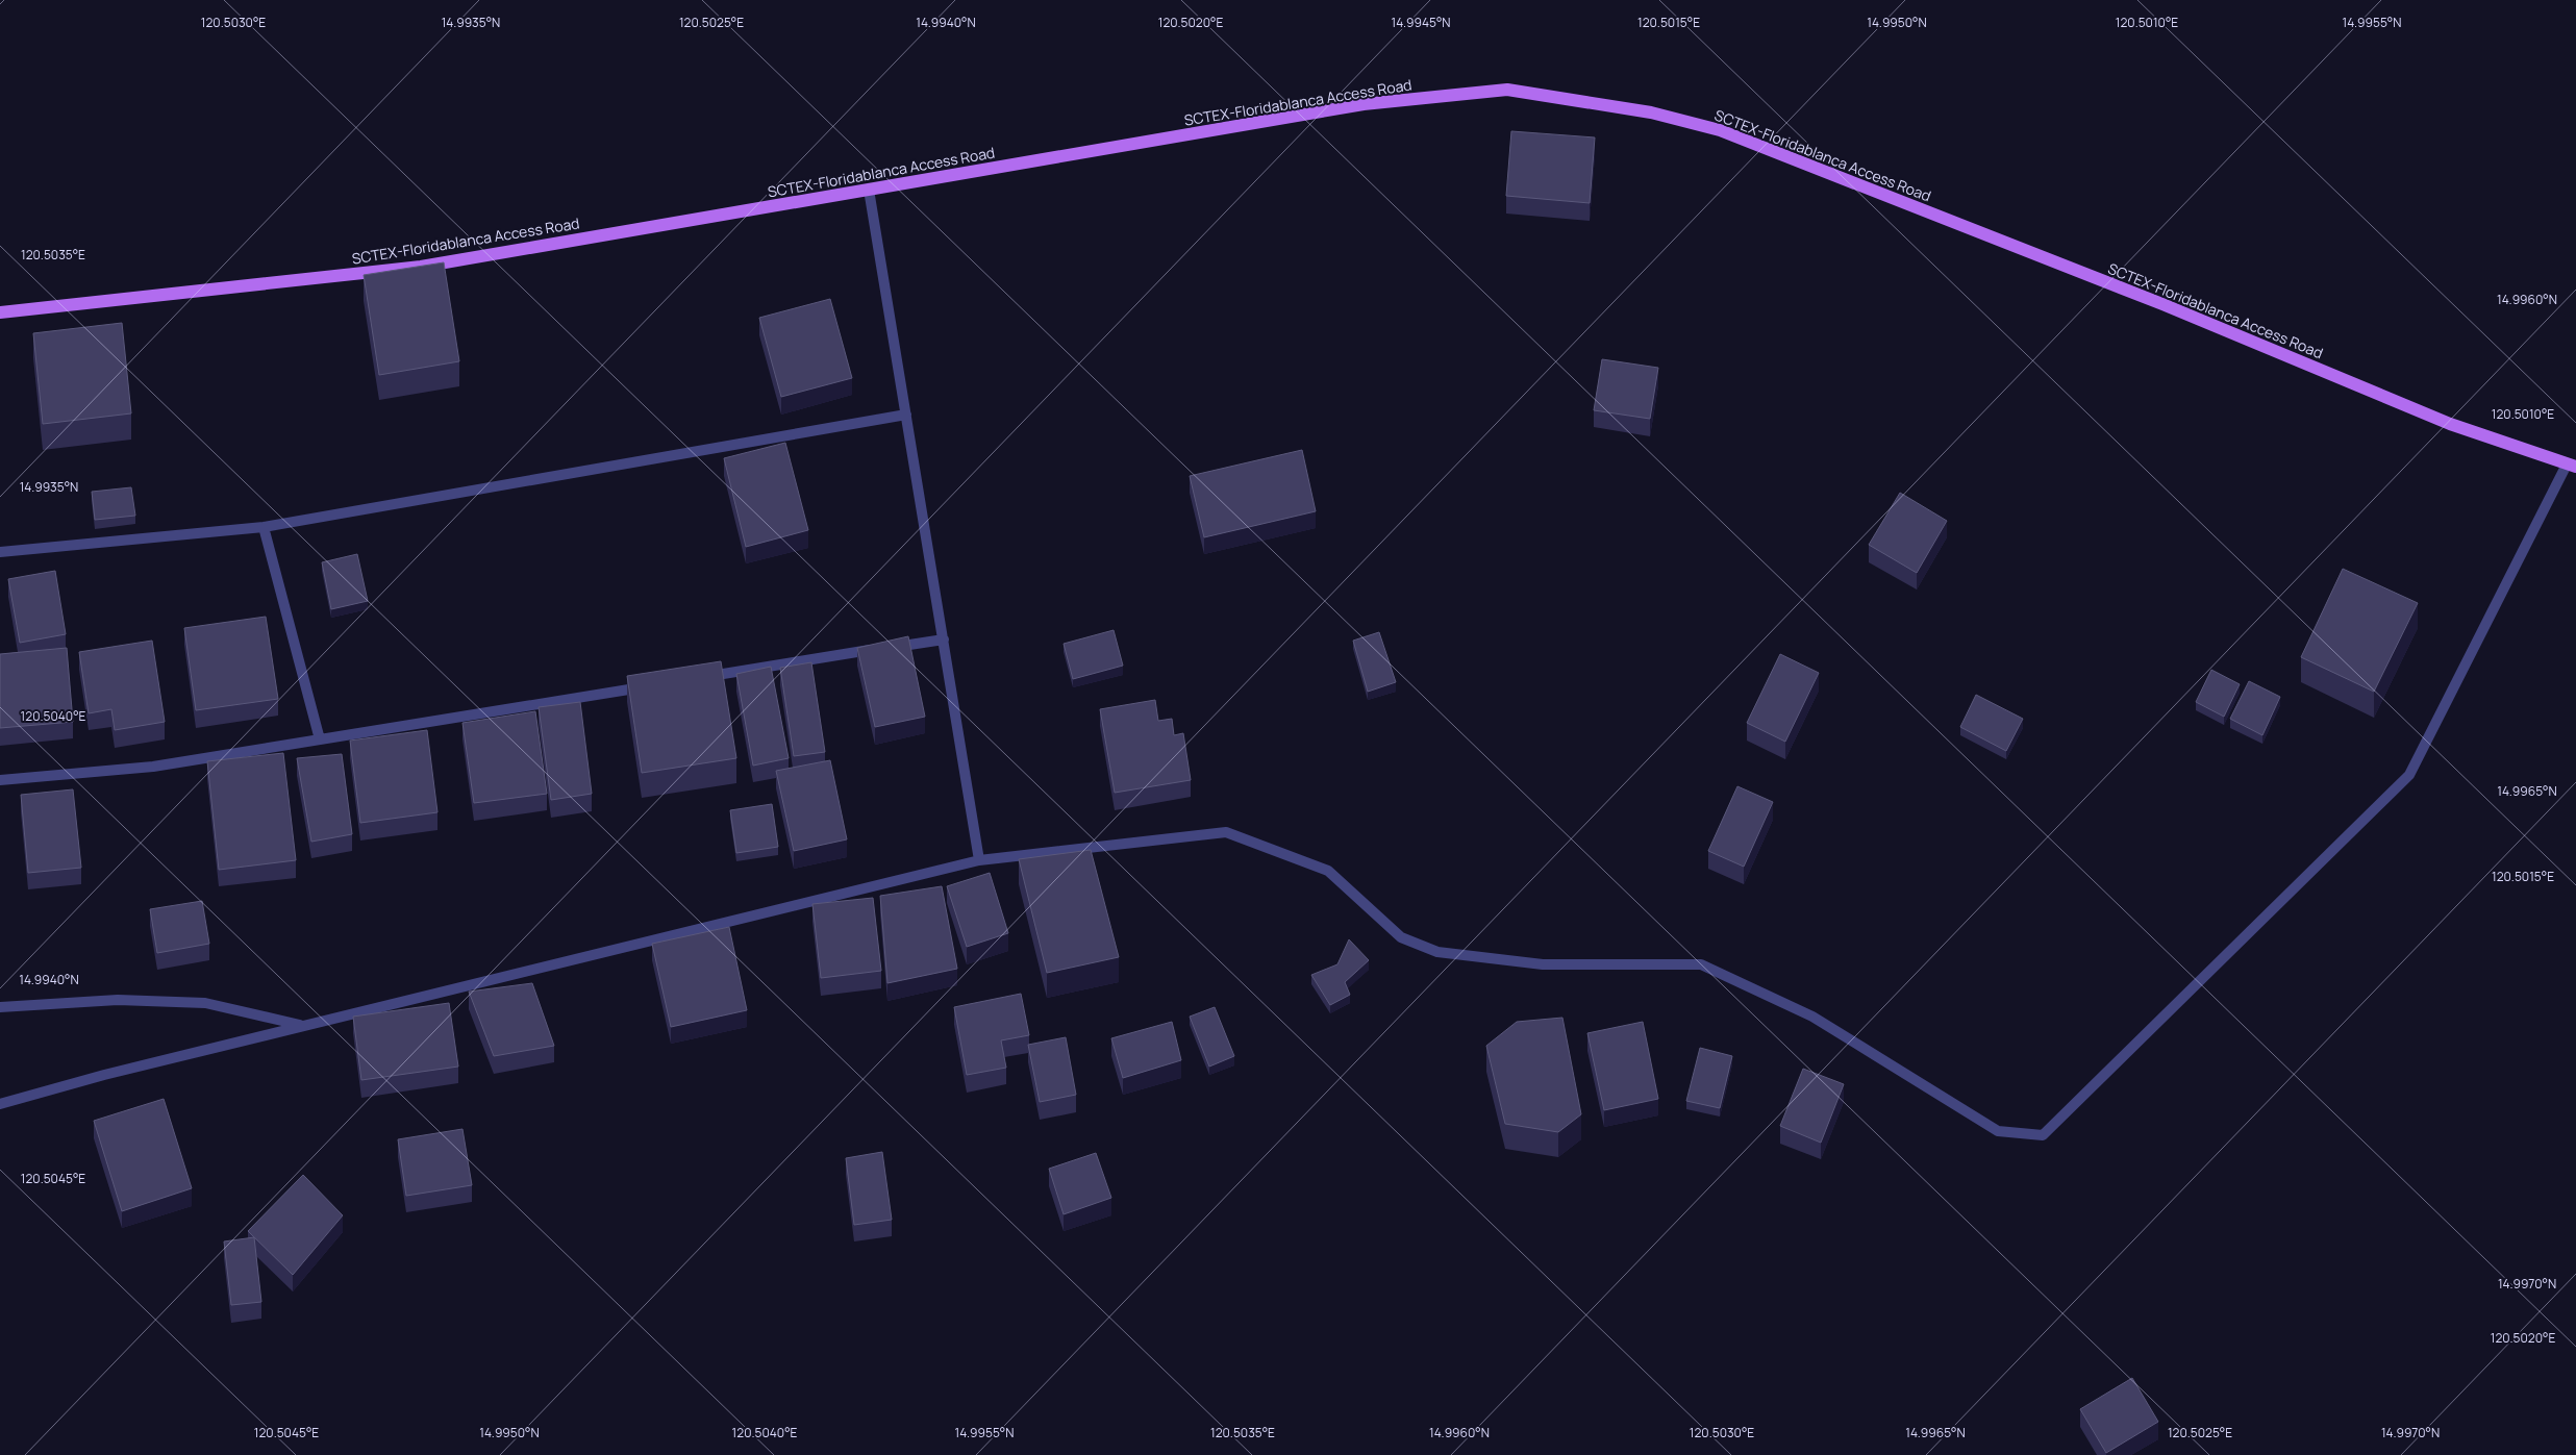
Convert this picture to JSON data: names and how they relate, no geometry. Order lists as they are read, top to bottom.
{
  "streets": {
    "main road": ["SCTEX-Floridablanca Access Road"]
  },
  "coordinates": [
    "120.5030°E",
    "120.5025°E",
    "120.5015°E",
    "120.5010°E",
    "120.5020°E",
    "14.9945°N",
    "14.9935°N",
    "14.9940°N",
    "14.9950°N",
    "14.9955°N",
    "120.5035°E",
    "14.9960°N",
    "120.5040°E",
    "14.9965°N",
    "120.5045°E",
    "14.9970°N"
  ]
}
